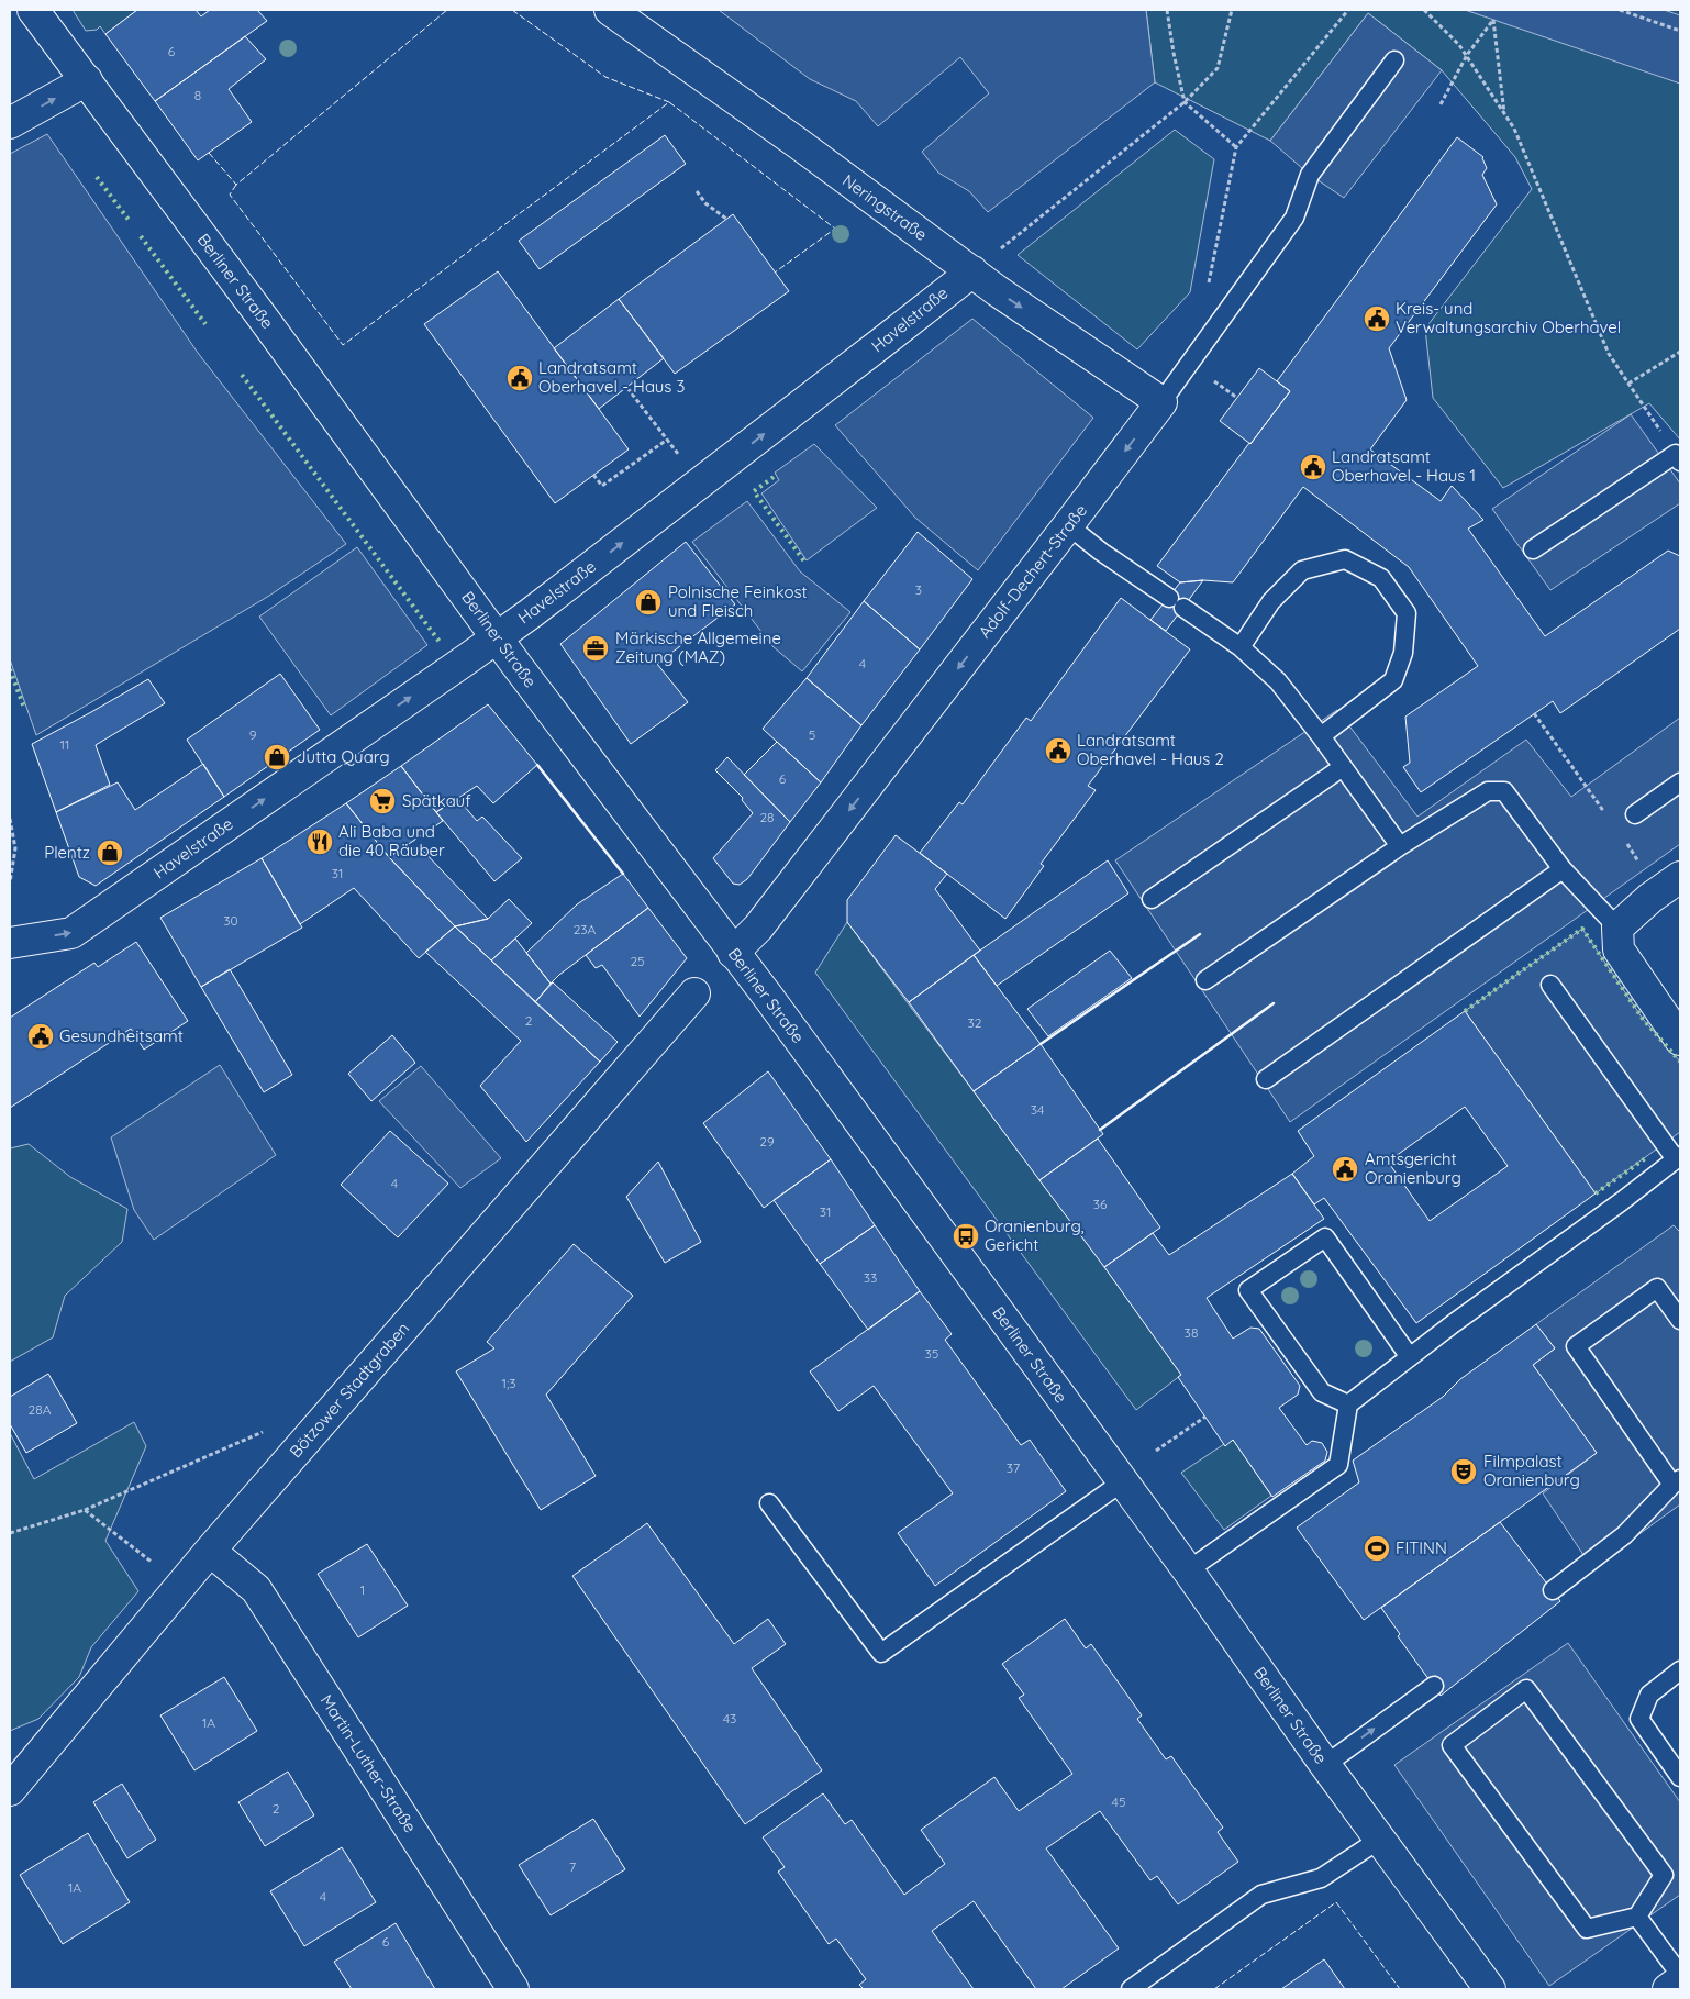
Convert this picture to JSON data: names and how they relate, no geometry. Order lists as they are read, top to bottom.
{
  "streets": {
    "street": [
      "Neringstraße",
      "Berliner Straße",
      "Havelstraße",
      "Adolf-Dechert-Straße",
      "Bötzower Stadtgraben",
      "Martin-Luther-Straße"
    ]
  },
  "crossings": [
    ["Neringstraße", "Havelstraße"],
    ["Neringstraße", "Adolf-Dechert-Straße"],
    ["Berliner Straße", "Havelstraße"],
    ["Berliner Straße", "Adolf-Dechert-Straße"],
    ["Bötzower Stadtgraben", "Martin-Luther-Straße"]
  ],
  "one_way": ["Havelstraße", "Adolf-Dechert-Straße"],
  "places": {
    "public building": [
      "Kreis- und Verwaltungsarchiv Oberhavel",
      "Landratsamt Oberhavel - Haus 3",
      "Landratsamt Oberhavel - Haus 1",
      "Landratsamt Oberhavel - Haus 2",
      "Gesundheitsamt",
      "Amtsgericht Oranienburg"
    ],
    "shop": ["Polnische Feinkost und Fleisch", "Jutta Quarg", "Plentz"],
    "office": ["Märkische Allgemeine Zeitung (MAZ)"],
    "supermarket": ["Spätkauf"],
    "restaurant": ["Ali Baba und die 40 Räuber"],
    "bus stop": ["Oranienburg, Gericht"],
    "theatre": ["Filmpalast Oranienburg"],
    "sports": ["FITINN"]
  },
  "house_numbers": [
    "6",
    "8",
    "3",
    "4",
    "9",
    "5",
    "11",
    "6",
    "28",
    "31",
    "30",
    "23A",
    "25",
    "2",
    "32",
    "34",
    "29",
    "4",
    "36",
    "31",
    "33",
    "38",
    "35",
    "1;3",
    "28A",
    "37",
    "1",
    "43",
    "1A",
    "45",
    "2",
    "7",
    "1A",
    "4",
    "6"
  ]
}
